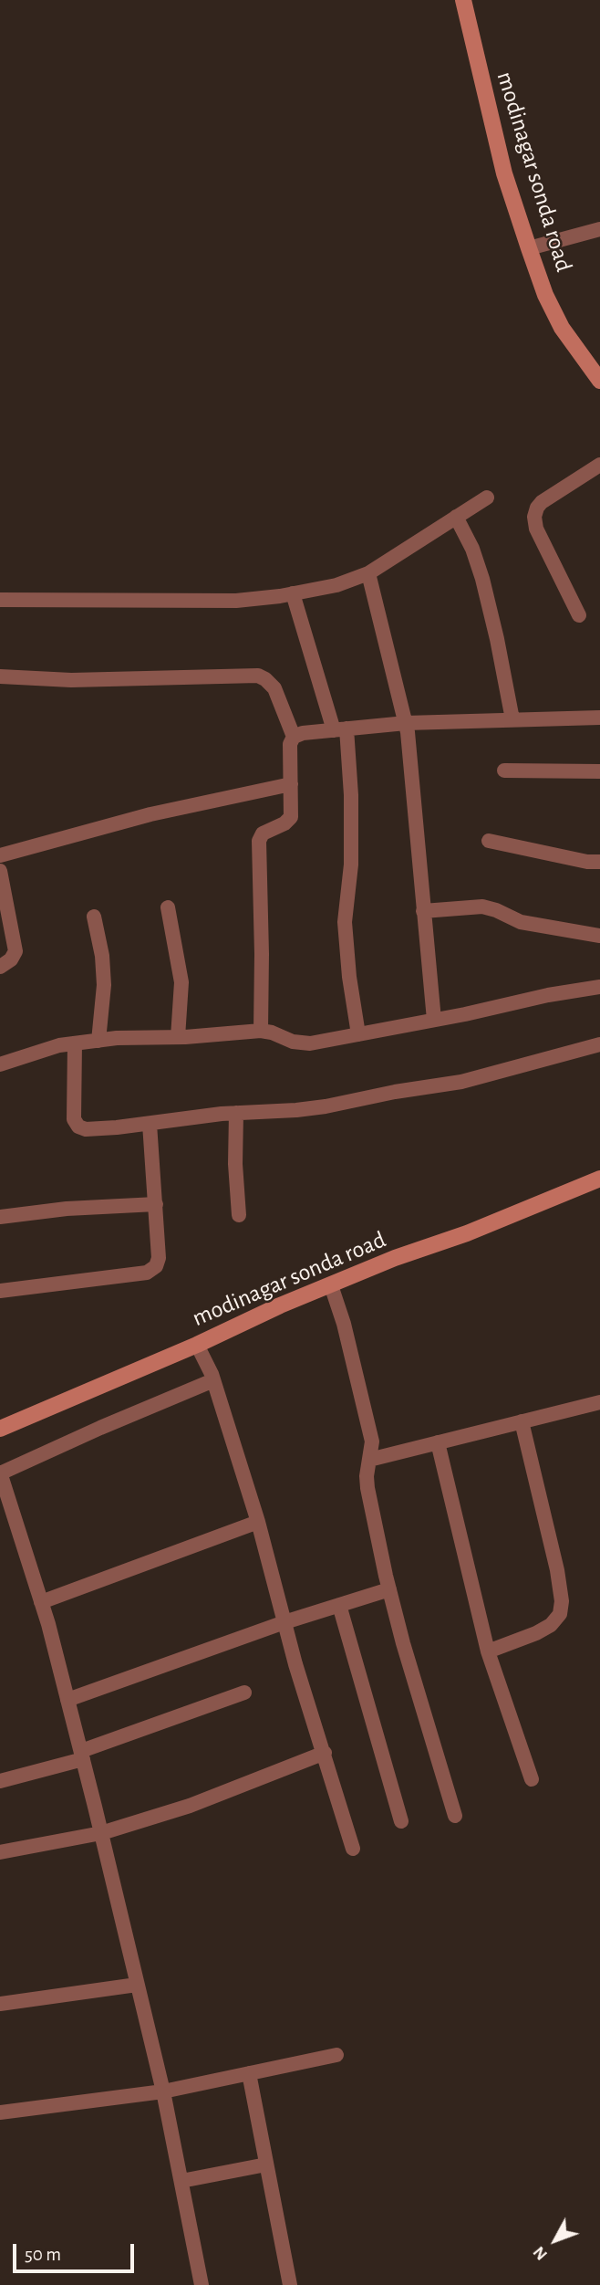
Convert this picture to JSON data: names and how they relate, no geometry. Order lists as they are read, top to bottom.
{
  "streets": {
    "street": ["modinagar sonda road"]
  },
  "scale_bar": "50 m",
  "north": "bottom left"
}
